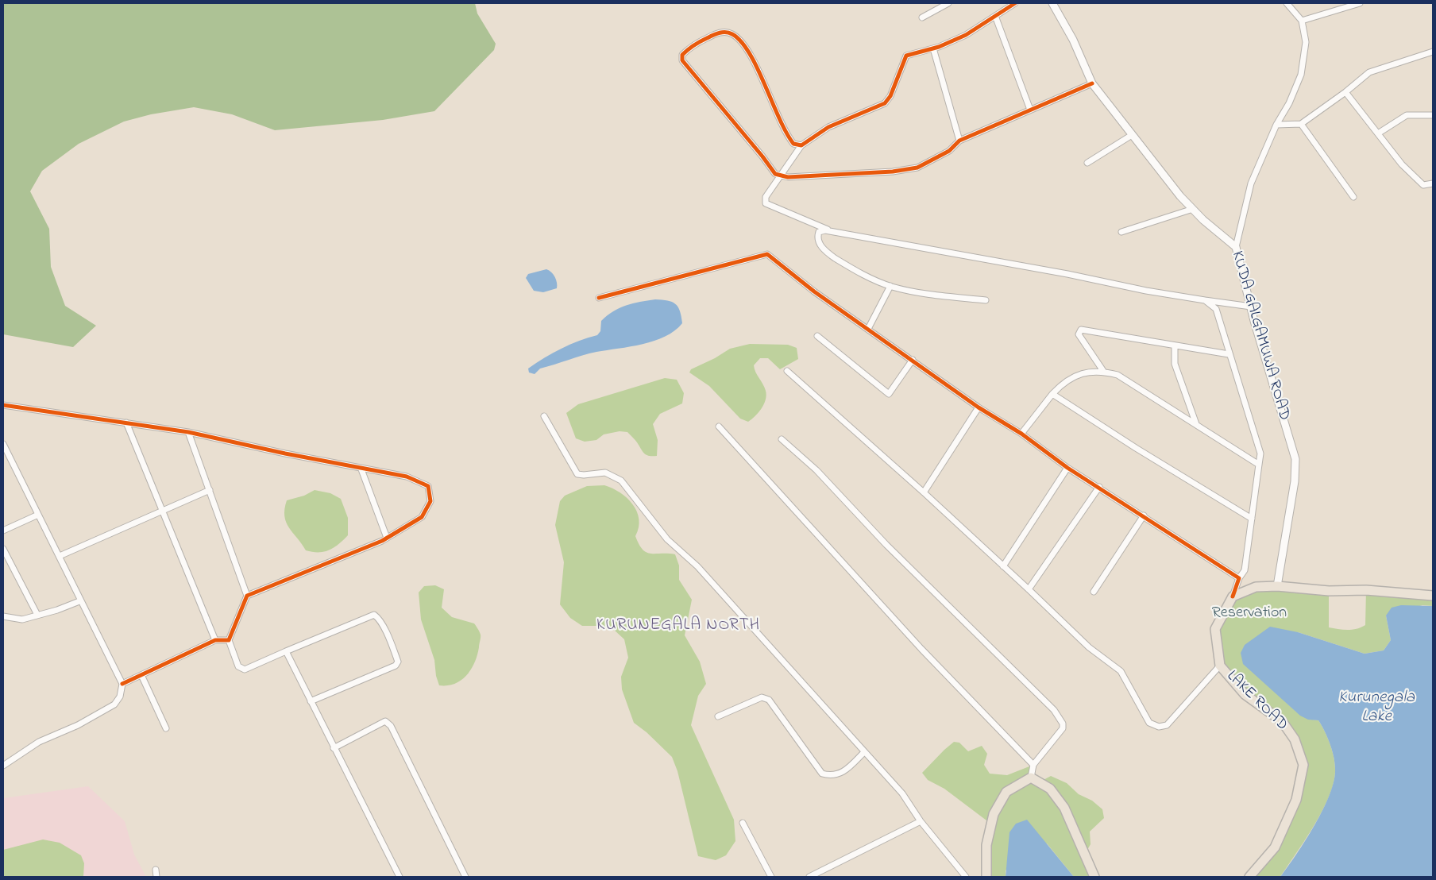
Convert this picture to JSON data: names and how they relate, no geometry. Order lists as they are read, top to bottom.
{
  "streets": {
    "main road": ["LAKE ROAD"],
    "street": ["KUDA GALGAMUWA ROAD"]
  },
  "districts": ["KURUNEGALA NORTH"],
  "water": ["Kurunegala Lake"],
  "parks": ["Reservation"]
}
